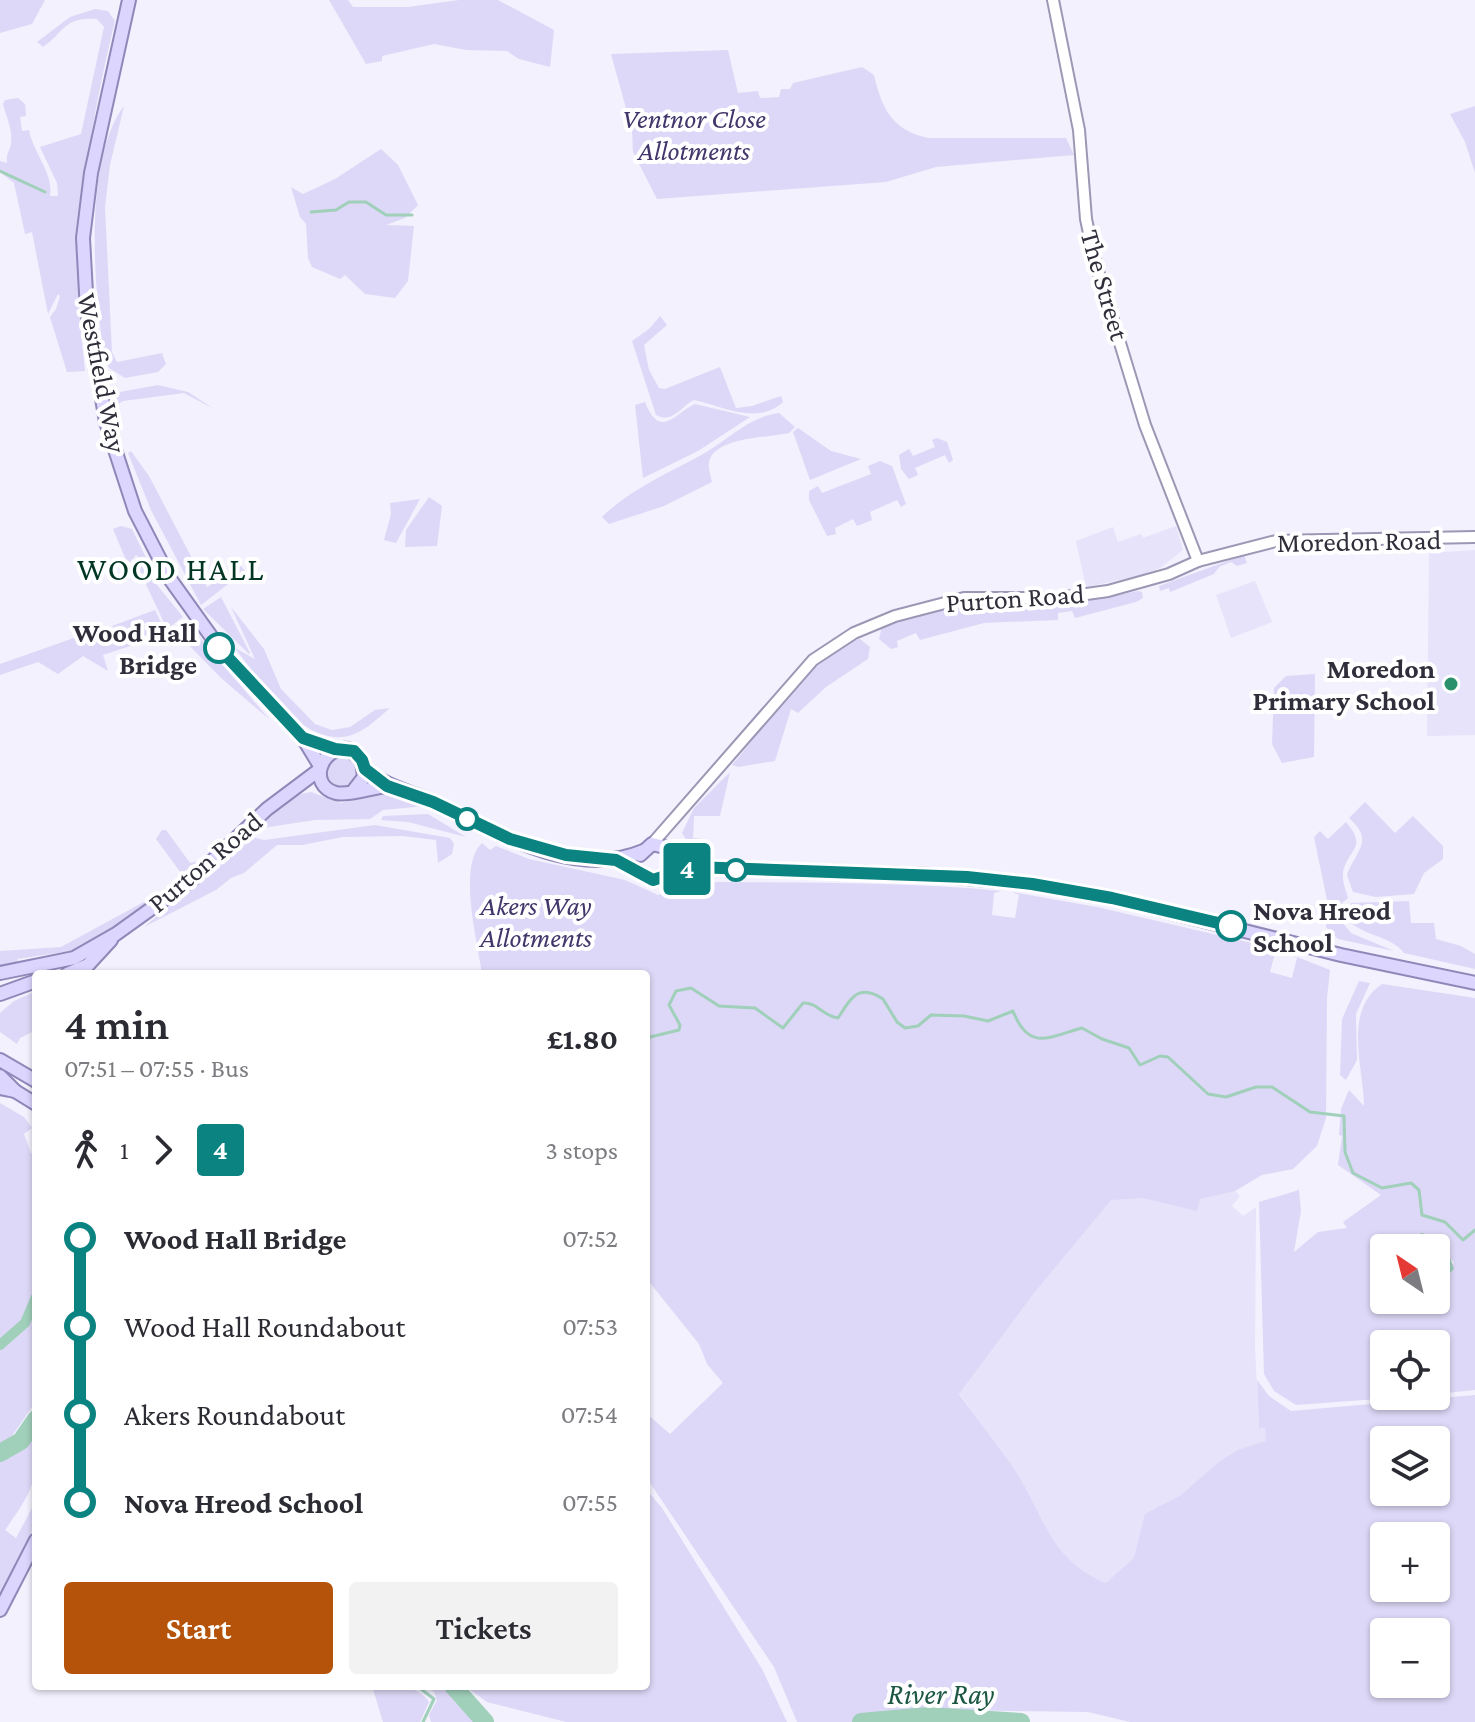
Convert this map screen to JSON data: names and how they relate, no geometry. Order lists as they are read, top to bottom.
{
  "streets": {
    "main road": ["Westfield Way", "Purton Road"],
    "street": ["The Street", "Moredon Road"]
  },
  "crossings": [
    ["The Street", "Moredon Road"],
    ["The Street", "Purton Road"],
    ["Westfield Way", "Purton Road"],
    ["Moredon Road", "Purton Road"]
  ],
  "districts": ["WOOD HALL"],
  "water": ["River Ray"],
  "parks": ["Ventnor Close Allotments", "Akers Way Allotments"],
  "places": ["Wood Hall Bridge", "Moredon Primary School", "Nova Hreod School"],
  "lines": ["bus line 4"],
  "north": "top left",
  "page": {
    "on_map": "4",
    "heading": ["4 min", "07:51 – 07:55 · Bus", "£1.80"],
    "legs": ["1", "4", "3 stops"],
    "list": [
      {
        "name": "Wood Hall Bridge",
        "value": "07:52"
      },
      {
        "name": "Wood Hall Roundabout",
        "value": "07:53"
      },
      {
        "name": "Akers Roundabout",
        "value": "07:54"
      },
      {
        "name": "Nova Hreod School",
        "value": "07:55"
      }
    ],
    "map_buttons": ["+", "−"],
    "buttons": ["Start", "Tickets"]
  }
}
